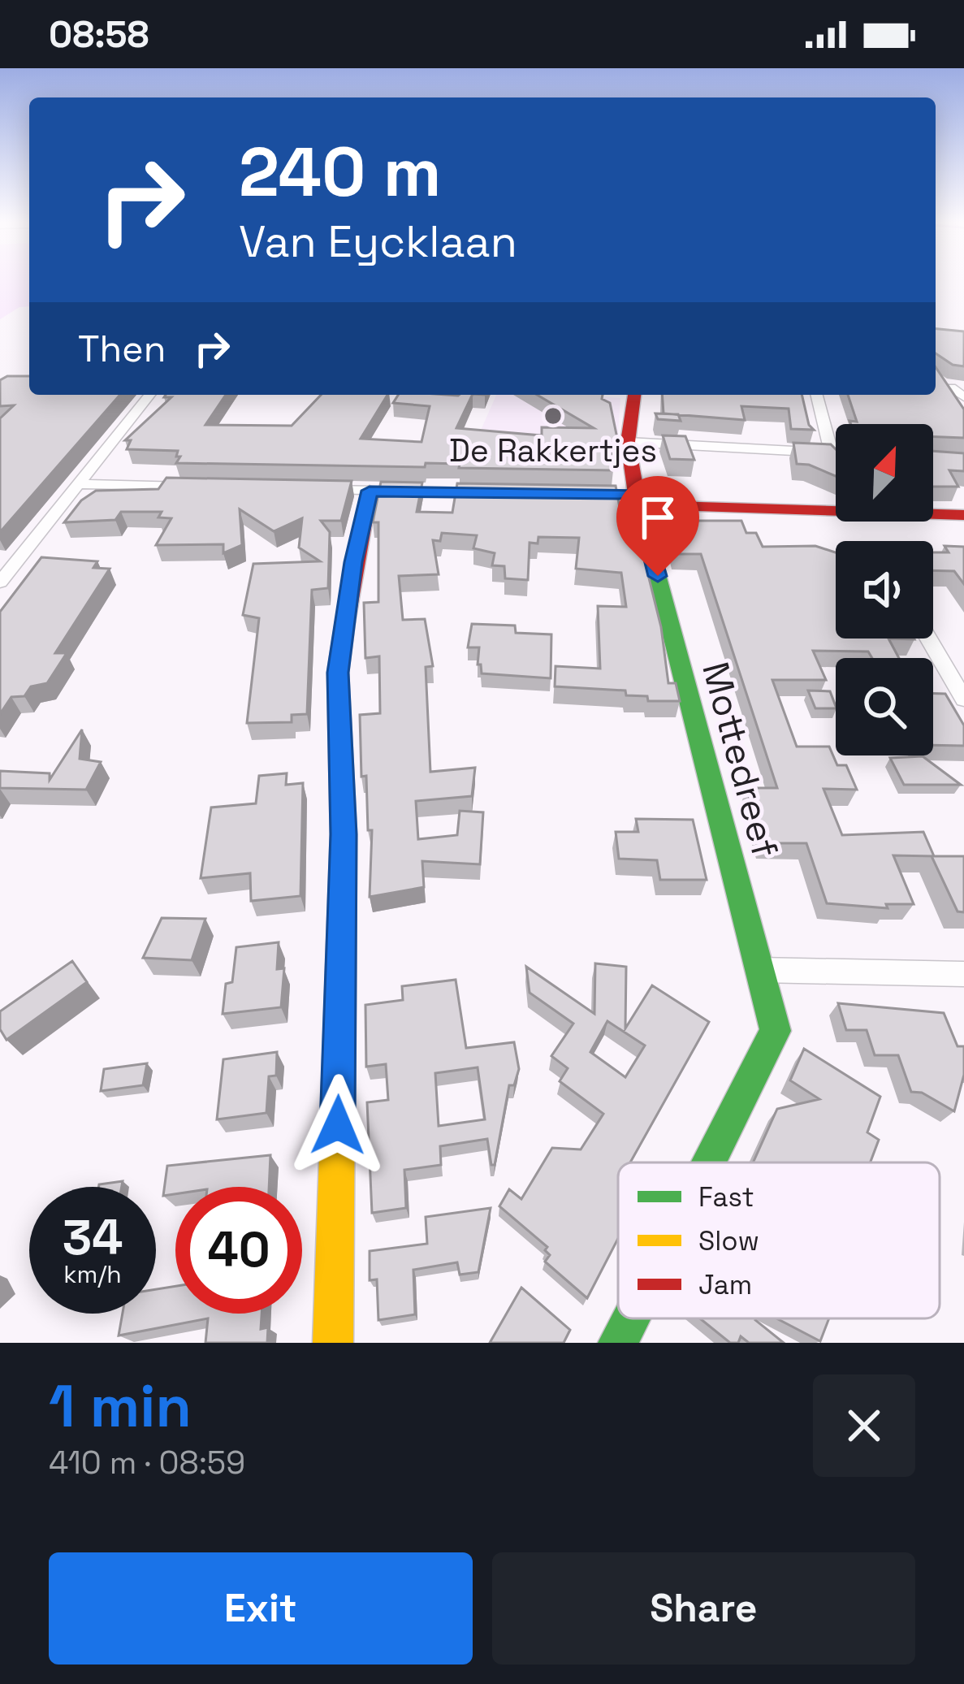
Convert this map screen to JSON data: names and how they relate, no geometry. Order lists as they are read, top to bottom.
{
  "streets": {
    "street": ["Mottedreef"]
  },
  "places": ["De Rakkertjes"],
  "legend": ["Fast", "Slow", "Jam"],
  "north": "top right",
  "page": {
    "status": "08:58",
    "turn": ["240 m", "Van Eycklaan"],
    "then": "Then",
    "speed": "34 km/h",
    "limit": "40",
    "heading": ["1 min", "410 m · 08:59"],
    "buttons": ["Exit", "Share"]
  }
}
